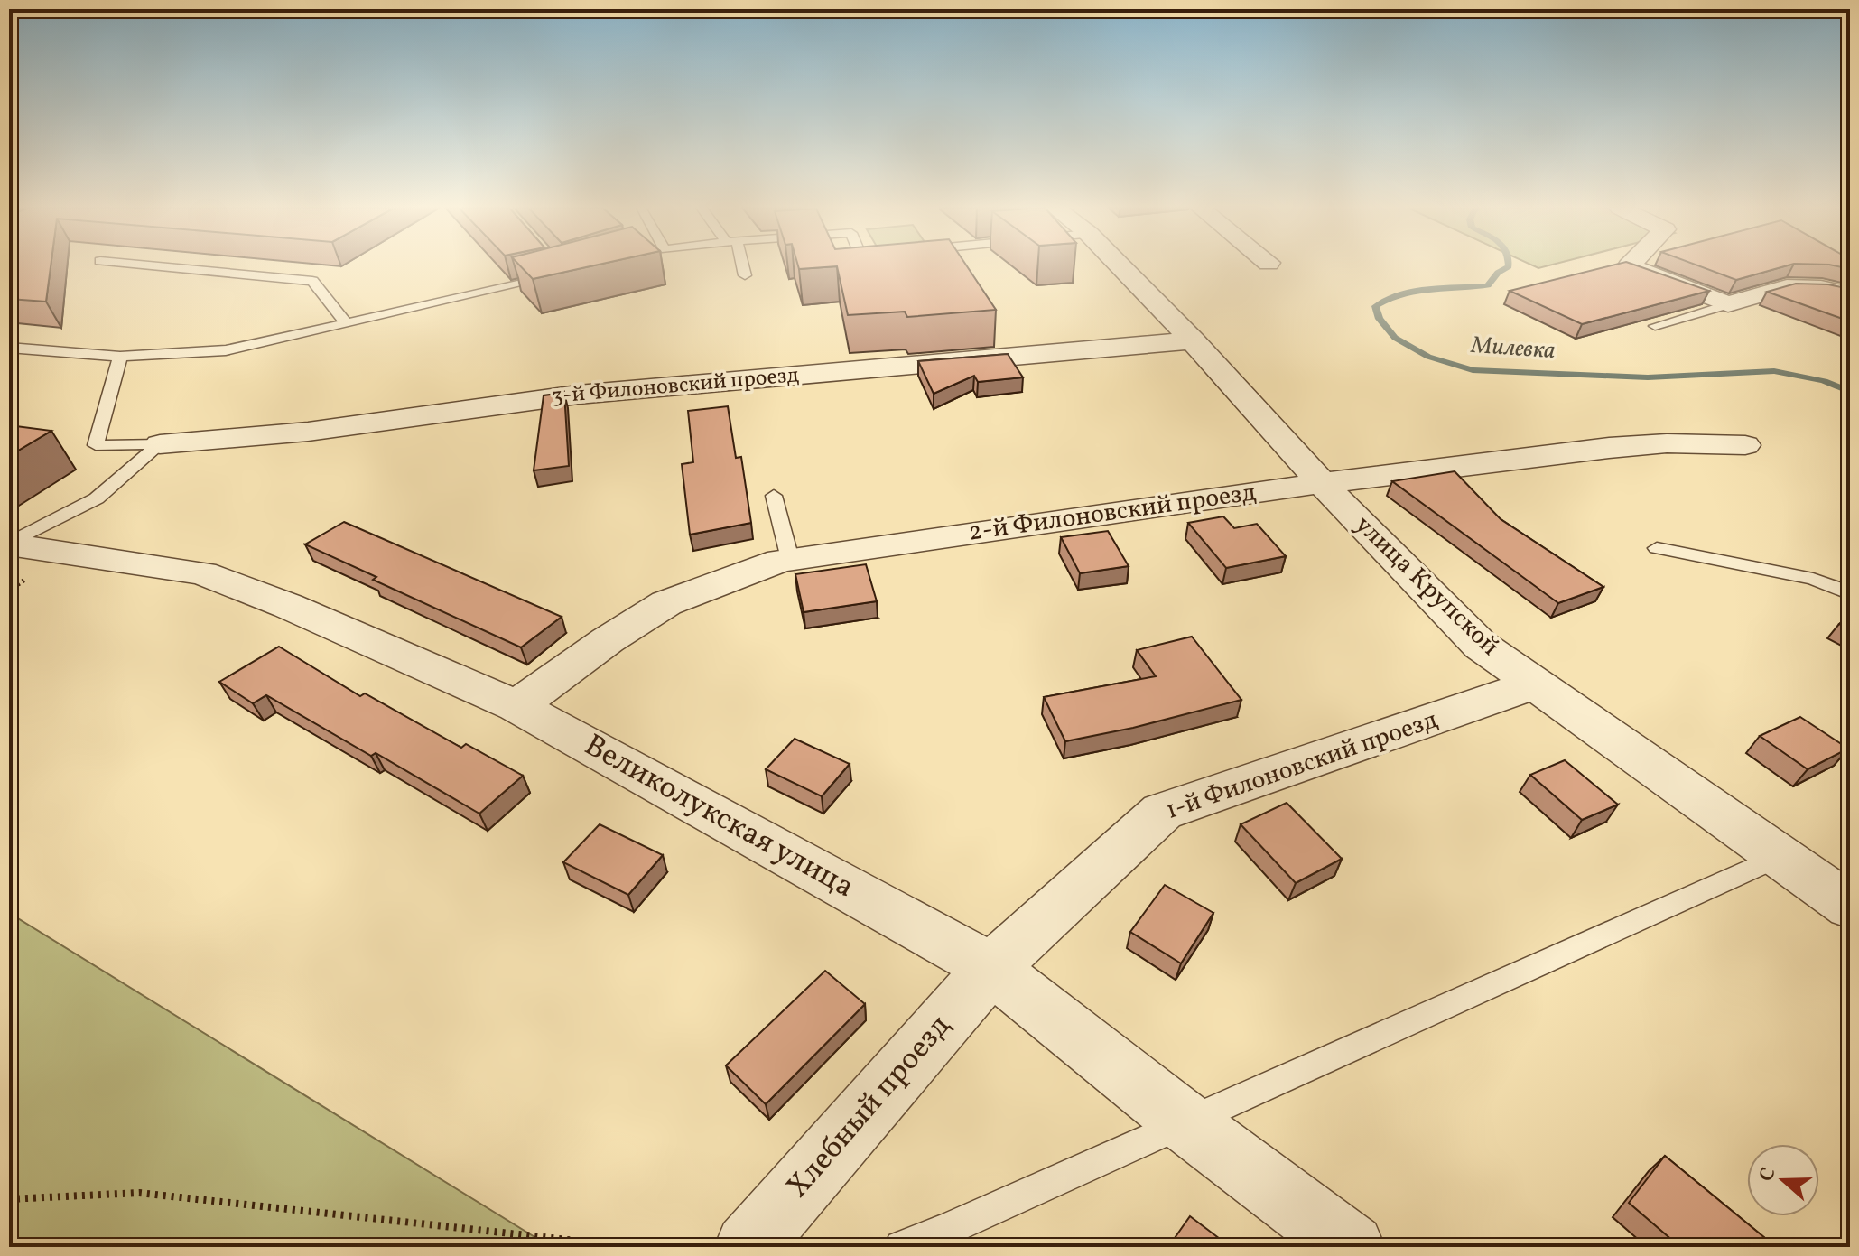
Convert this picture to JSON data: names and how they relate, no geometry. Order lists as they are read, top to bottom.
{
  "streets": {
    "street": [
      "3-й Филоновский проезд",
      "2-й Филоновский проезд",
      "улица Крупской",
      "1-й Филоновский проезд",
      "Великолукская улица",
      "Хлебный проезд"
    ]
  },
  "crossings": [
    ["3-й Филоновский проезд", "улица Крупской"],
    ["2-й Филоновский проезд", "улица Крупской"],
    ["2-й Филоновский проезд", "Великолукская улица"],
    ["улица Крупской", "1-й Филоновский проезд"],
    ["1-й Филоновский проезд", "Великолукская улица"],
    ["1-й Филоновский проезд", "Хлебный проезд"],
    ["Великолукская улица", "Хлебный проезд"]
  ],
  "water": ["Милевка"],
  "north": "left"
}
